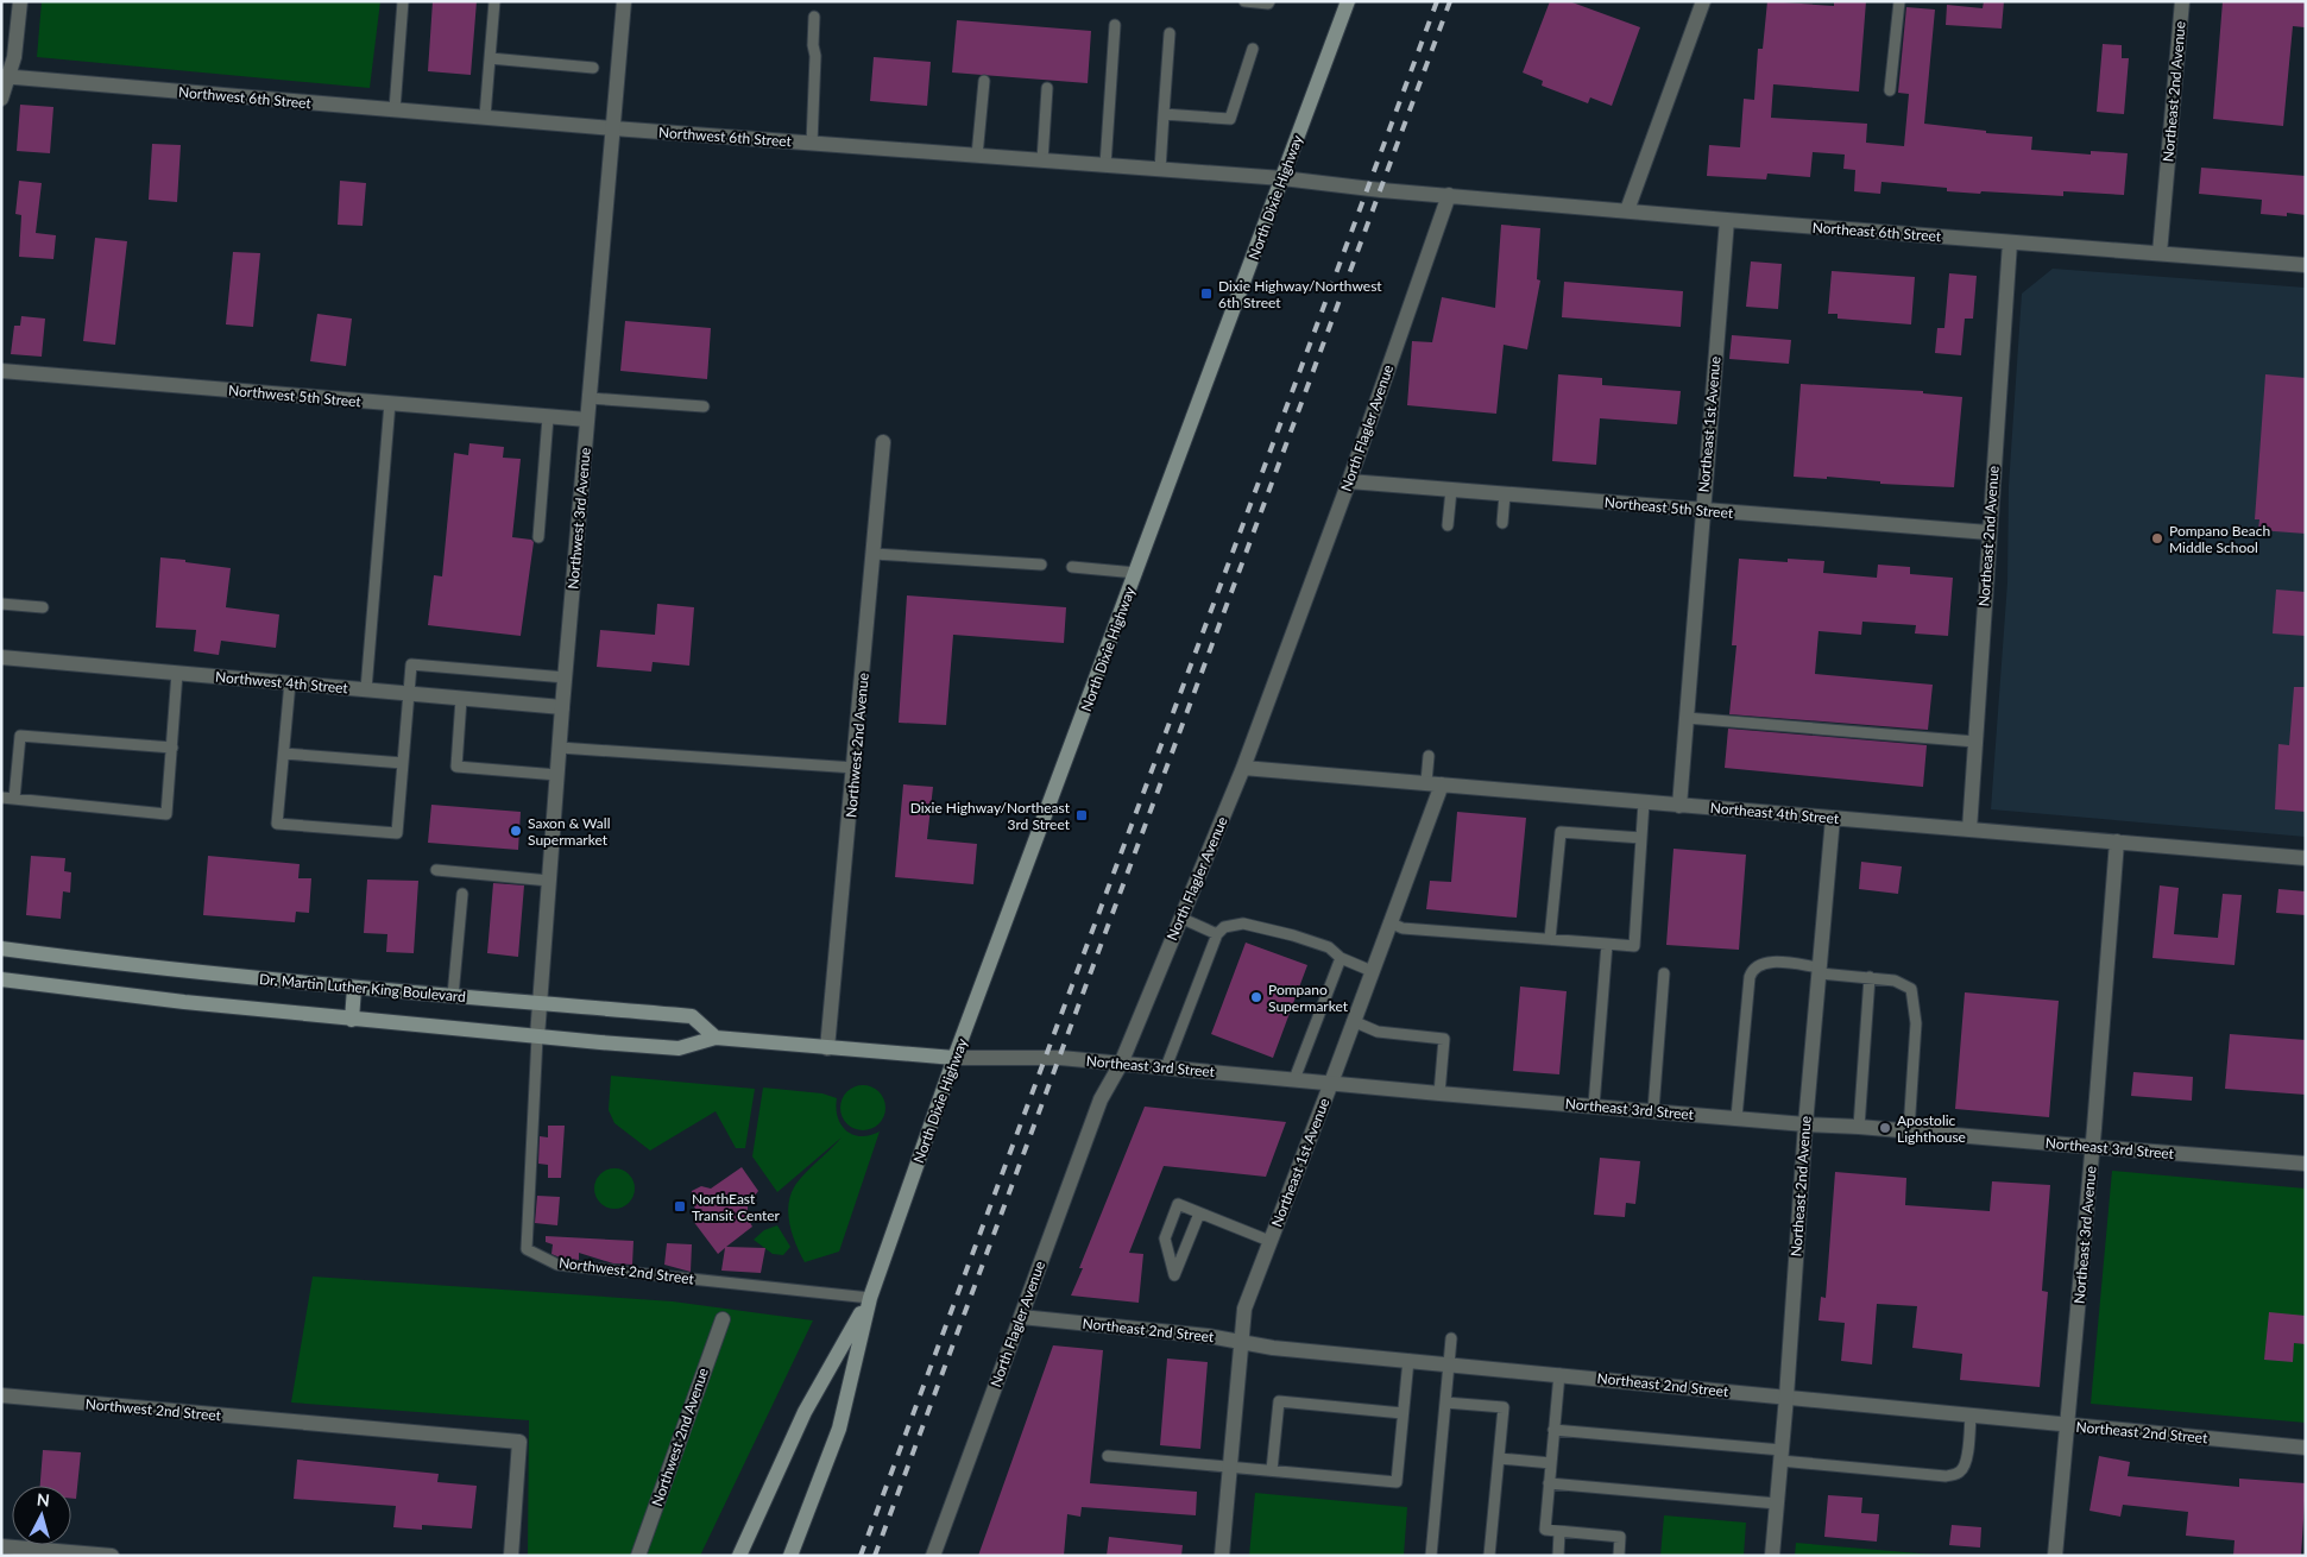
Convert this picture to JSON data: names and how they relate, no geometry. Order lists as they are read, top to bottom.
{
  "streets": {
    "main road": ["North Dixie Highway", "Dr. Martin Luther King Boulevard"],
    "street": [
      "Northeast 2nd Avenue",
      "Northwest 6th Street",
      "Northeast 6th Street",
      "Northwest 5th Street",
      "Northeast 1st Avenue",
      "North Flagler Avenue",
      "Northeast 5th Street",
      "Northwest 3rd Avenue",
      "Northwest 4th Street",
      "Northwest 2nd Avenue",
      "Northeast 4th Street",
      "Northeast 3rd Street",
      "Northeast 3rd Avenue",
      "Northwest 2nd Street",
      "Northeast 2nd Street"
    ]
  },
  "crossings": [
    ["Northeast 2nd Avenue", "Northeast 6th Street"],
    ["Northeast 2nd Avenue", "Northeast 5th Street"],
    ["Northeast 2nd Avenue", "Northeast 4th Street"],
    ["Northeast 2nd Avenue", "Northeast 3rd Street"],
    ["Northeast 2nd Avenue", "Northeast 2nd Street"],
    ["Northwest 6th Street", "North Dixie Highway"],
    ["Northwest 6th Street", "Northeast 6th Street"],
    ["Northwest 6th Street", "North Flagler Avenue"],
    ["Northwest 6th Street", "Northwest 3rd Avenue"],
    ["North Dixie Highway", "Northeast 3rd Street"],
    ["North Dixie Highway", "Northwest 2nd Street"],
    ["Northeast 6th Street", "Northeast 1st Avenue"],
    ["Northeast 6th Street", "North Flagler Avenue"],
    ["Northwest 5th Street", "Northwest 3rd Avenue"],
    ["Northeast 1st Avenue", "Northeast 5th Street"],
    ["Northeast 1st Avenue", "Northeast 4th Street"],
    ["Northeast 1st Avenue", "Northeast 3rd Street"],
    ["Northeast 1st Avenue", "Northeast 2nd Street"],
    ["North Flagler Avenue", "Northeast 5th Street"],
    ["North Flagler Avenue", "Northeast 4th Street"],
    ["North Flagler Avenue", "Northeast 3rd Street"],
    ["North Flagler Avenue", "Northeast 2nd Street"],
    ["Northwest 3rd Avenue", "Northwest 4th Street"],
    ["Northwest 3rd Avenue", "Dr. Martin Luther King Boulevard"],
    ["Northwest 3rd Avenue", "Northwest 2nd Street"],
    ["Northeast 4th Street", "Northeast 3rd Avenue"],
    ["Northeast 3rd Street", "Northeast 3rd Avenue"],
    ["Northeast 3rd Avenue", "Northeast 2nd Street"]
  ],
  "places": {
    "transit": ["Dixie Highway/Northwest 6th Street", "Dixie Highway/Northeast 3rd Street", "NorthEast Transit Center"],
    "other": [
      "Pompano Beach Middle School",
      "Saxon & Wall Supermarket",
      "Pompano Supermarket",
      "Apostolic Lighthouse"
    ]
  },
  "north": "top"
}
